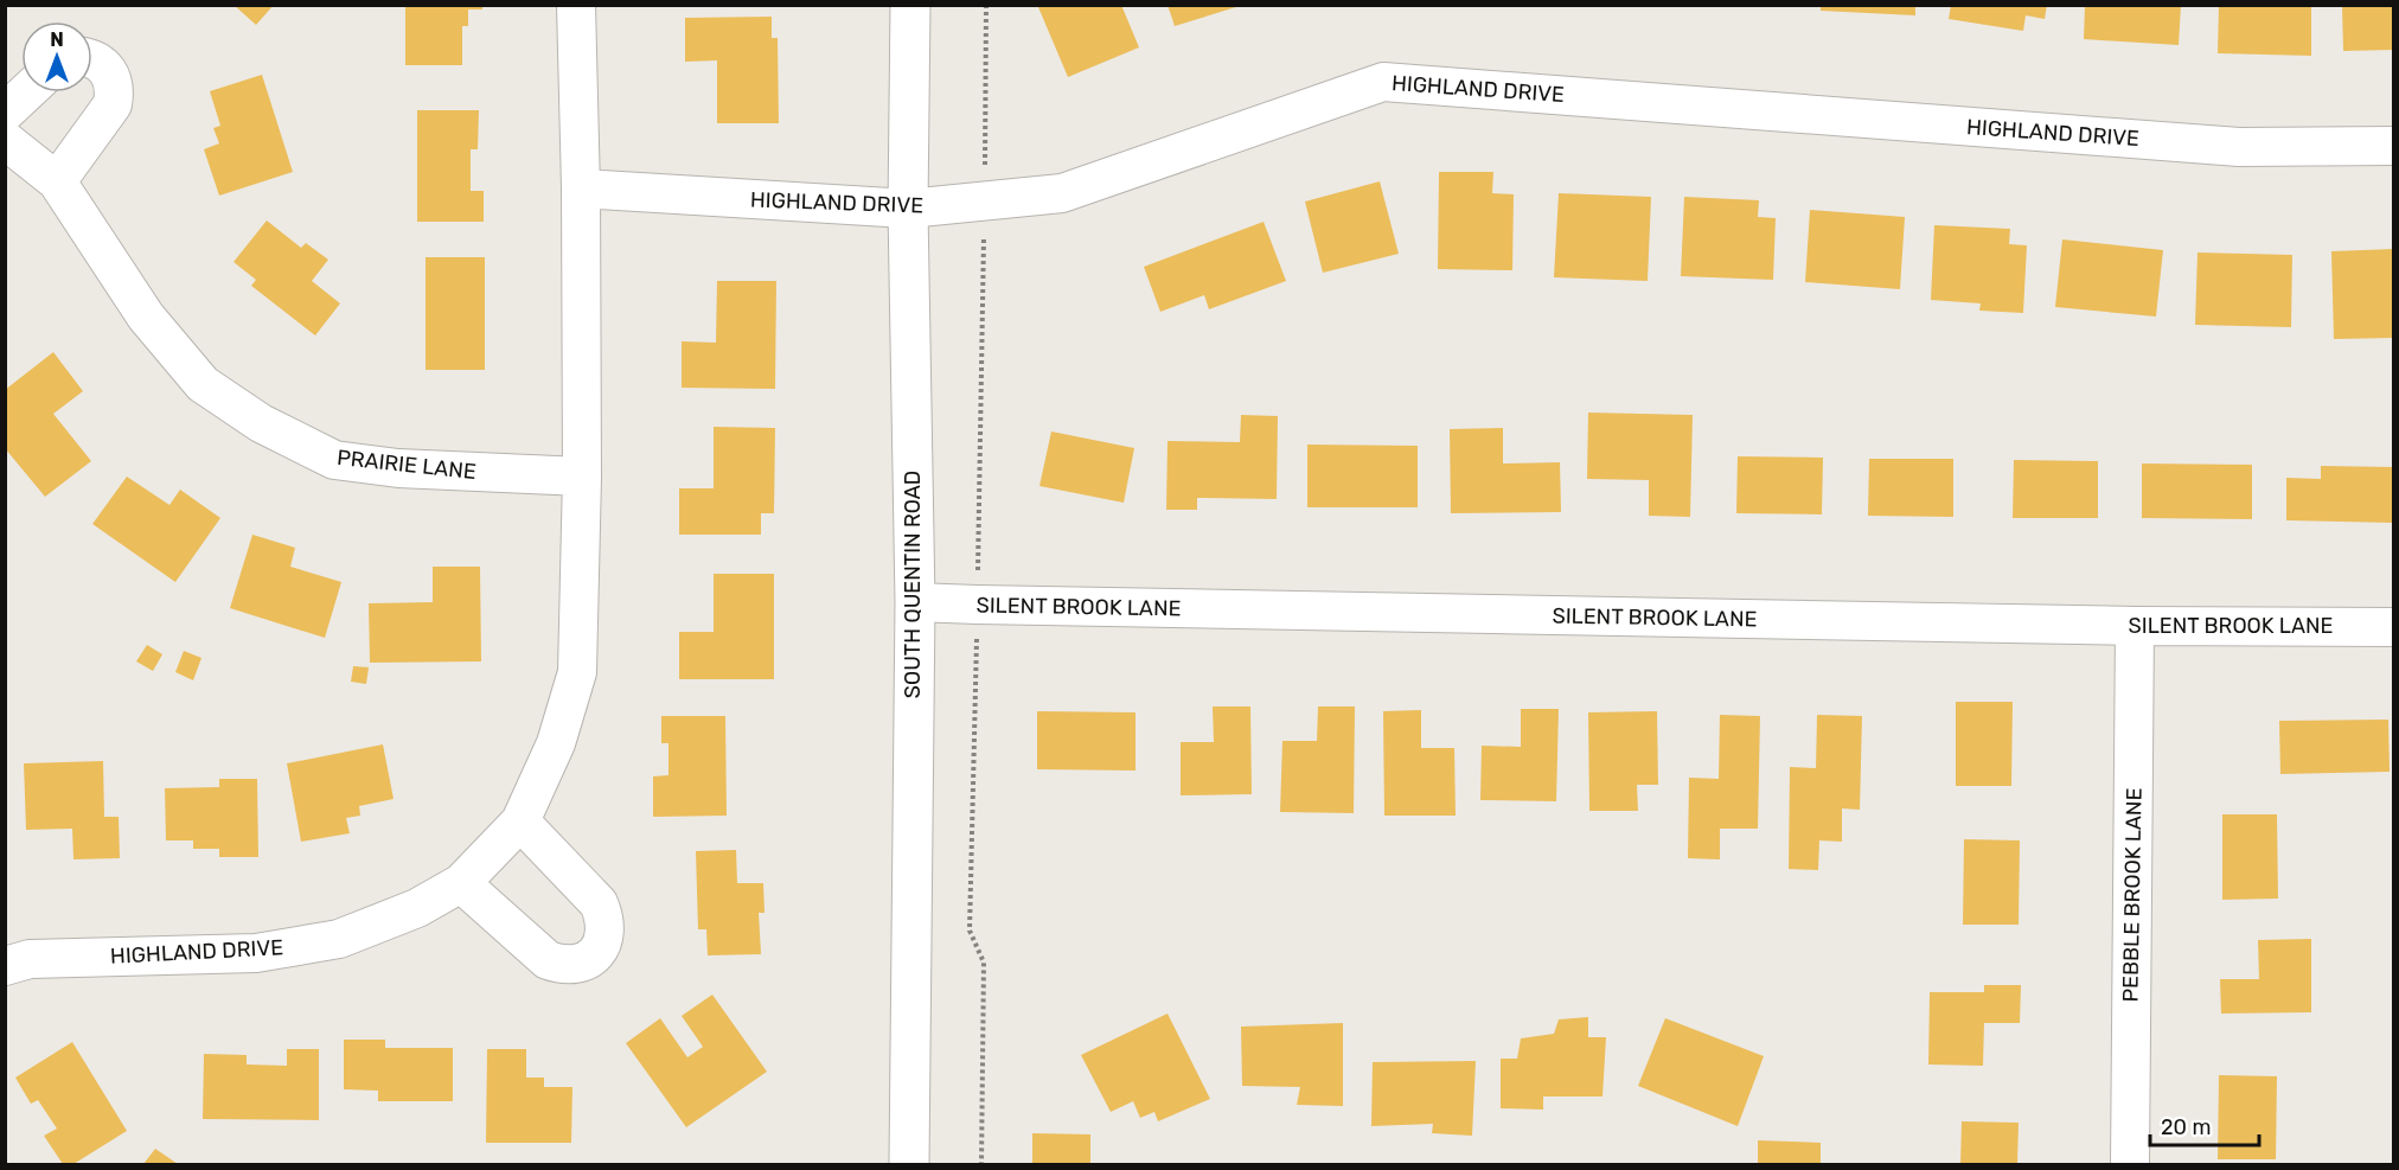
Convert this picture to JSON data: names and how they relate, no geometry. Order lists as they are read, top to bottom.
{
  "streets": {
    "main road": ["SOUTH QUENTIN ROAD"],
    "street": [
      "HIGHLAND DRIVE",
      "PRAIRIE LANE",
      "SILENT BROOK LANE",
      "PEBBLE BROOK LANE"
    ]
  },
  "crossings": [
    ["HIGHLAND DRIVE", "PRAIRIE LANE"],
    ["HIGHLAND DRIVE", "SOUTH QUENTIN ROAD"],
    ["SOUTH QUENTIN ROAD", "SILENT BROOK LANE"],
    ["SILENT BROOK LANE", "PEBBLE BROOK LANE"]
  ],
  "scale_bar": "20 m",
  "north": "top"
}
